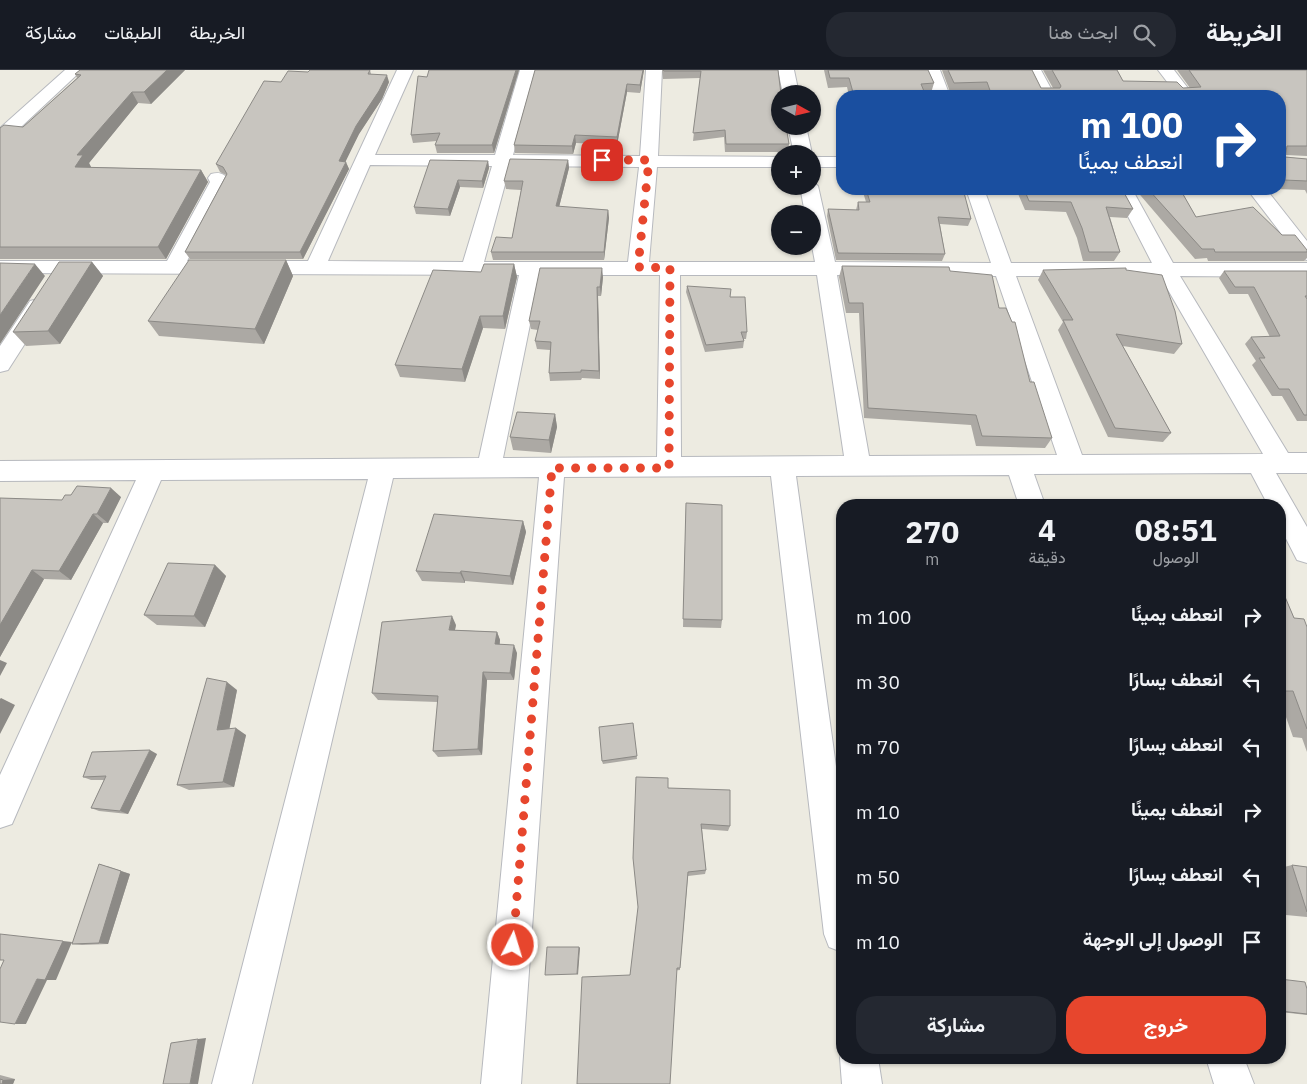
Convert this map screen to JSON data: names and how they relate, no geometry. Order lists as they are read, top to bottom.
{
  "north": "right",
  "page": {
    "header": "الخريطة",
    "search": "ابحث هنا",
    "nav": ["الخريطة", "الطبقات", "مشاركة"],
    "map_buttons": ["+", "−"],
    "turn": ["100 m", "انعطف يمينًا"],
    "eta": [
      "08:51",
      "الوصول",
      "4",
      "دقيقة",
      "270",
      "m"
    ],
    "list": [
      {
        "name": "انعطف يمينًا",
        "value": "100 m"
      },
      {
        "name": "انعطف يسارًا",
        "value": "30 m"
      },
      {
        "name": "انعطف يسارًا",
        "value": "70 m"
      },
      {
        "name": "انعطف يمينًا",
        "value": "10 m"
      },
      {
        "name": "انعطف يسارًا",
        "value": "50 m"
      },
      {
        "name": "الوصول إلى الوجهة",
        "value": "10 m"
      }
    ],
    "buttons": ["خروج", "مشاركة"]
  }
}
